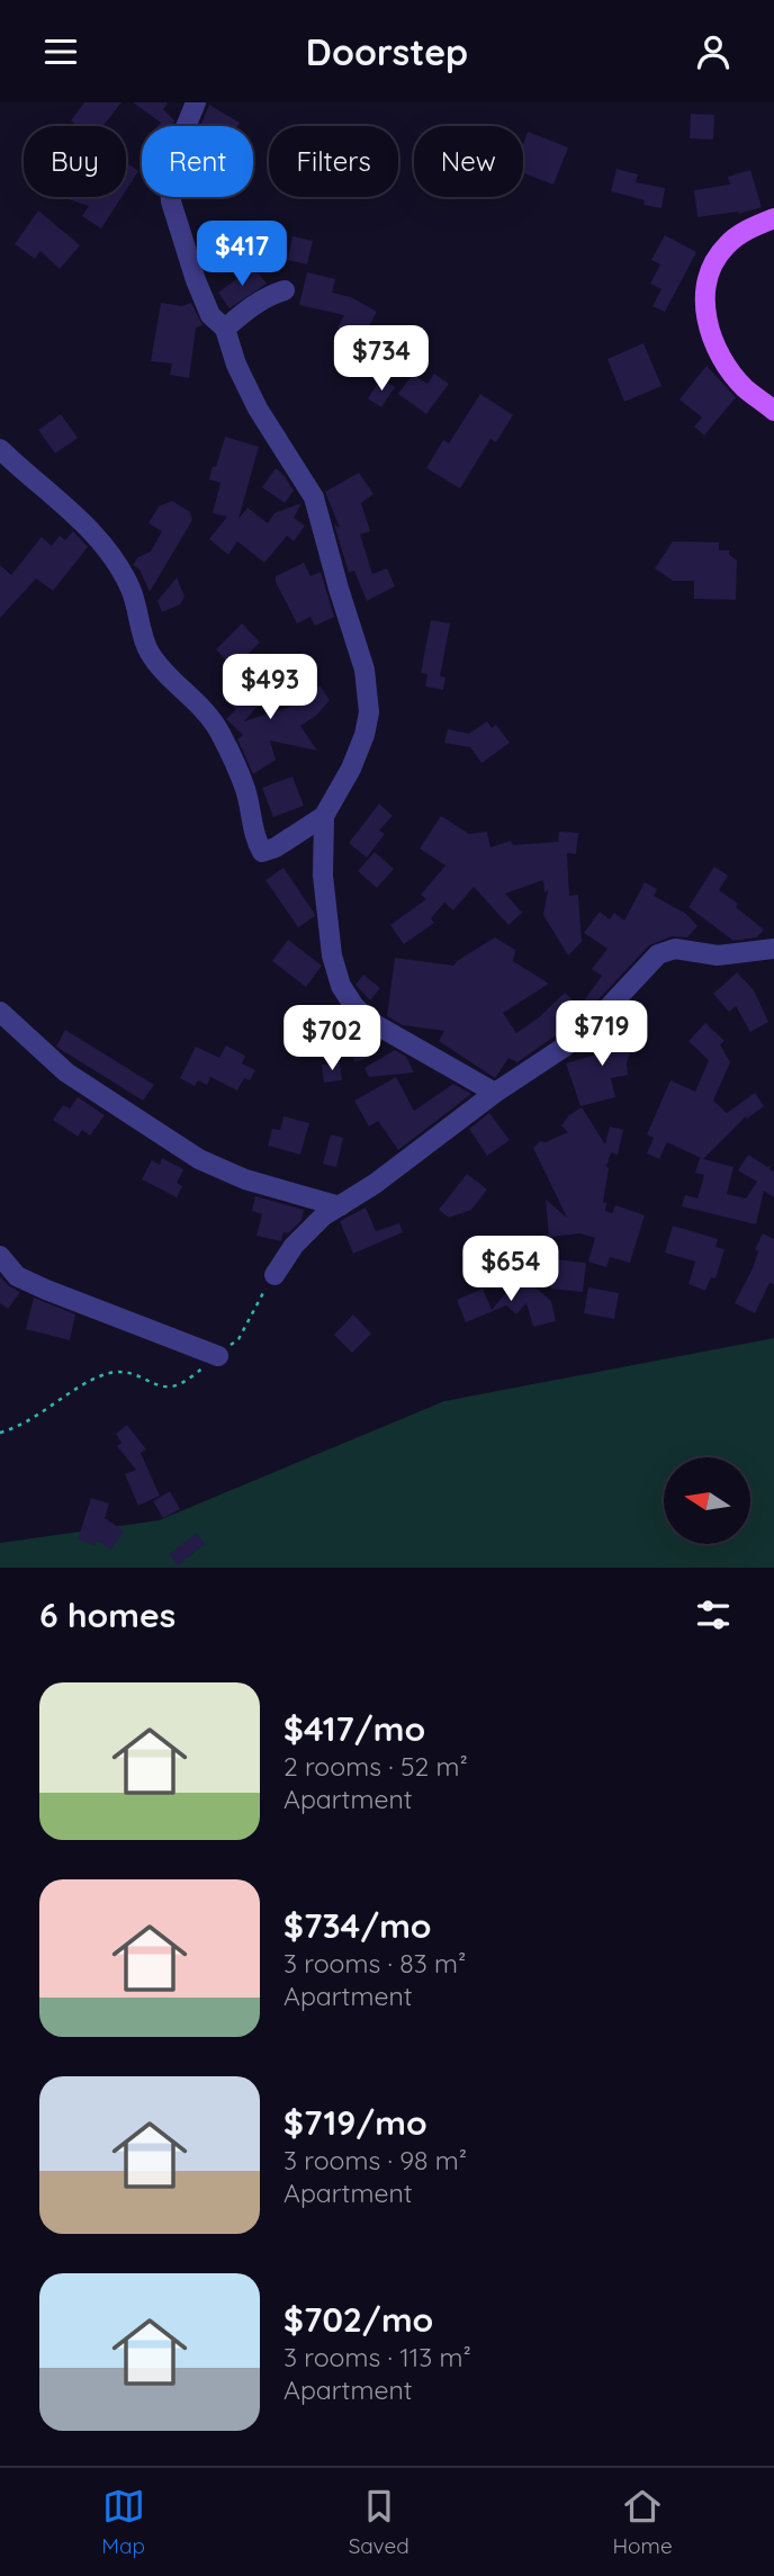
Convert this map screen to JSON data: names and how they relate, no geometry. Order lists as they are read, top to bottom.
{
  "north": "left",
  "page": {
    "header": "Doorstep",
    "chip": [
      "Buy",
      "Rent",
      "Filters",
      "New"
    ],
    "price": [
      "$417",
      "$734",
      "$493",
      "$719",
      "$702",
      "$654"
    ],
    "heading": "6 homes",
    "list": [
      {
        "name": "$417/mo",
        "note": "2 rooms · 52 m² · Apartment"
      },
      {
        "name": "$734/mo",
        "note": "3 rooms · 83 m² · Apartment"
      },
      {
        "name": "$719/mo",
        "note": "3 rooms · 98 m² · Apartment"
      },
      {
        "name": "$702/mo",
        "note": "3 rooms · 113 m² · Apartment"
      }
    ],
    "tabs": ["Map", "Saved", "Home"]
  }
}
